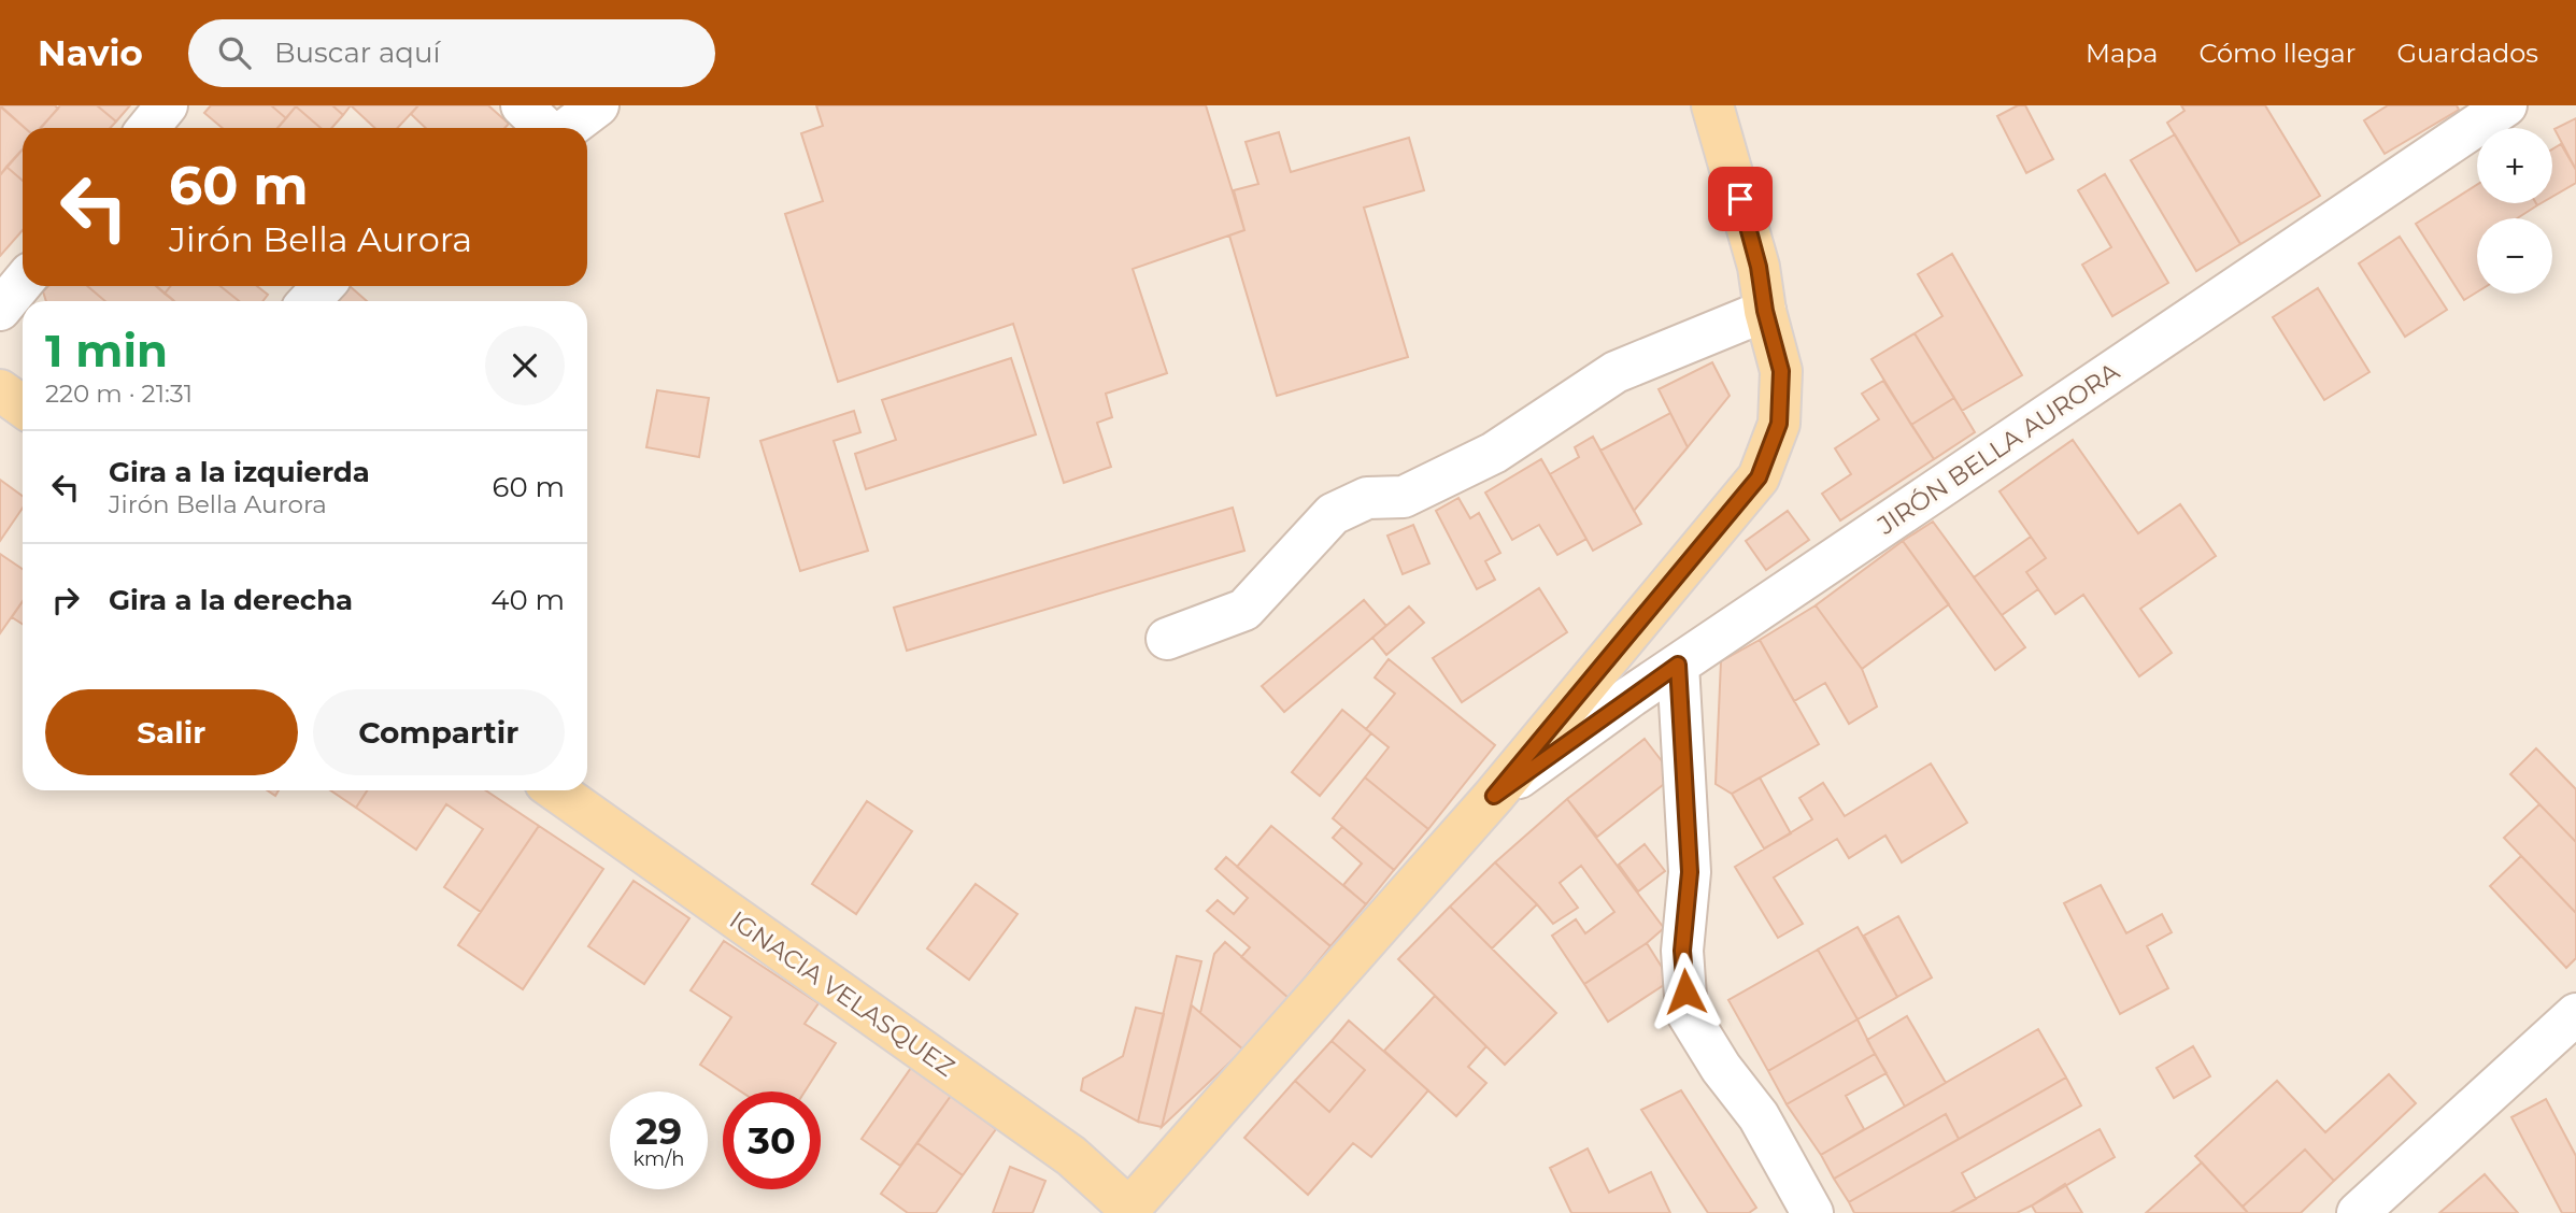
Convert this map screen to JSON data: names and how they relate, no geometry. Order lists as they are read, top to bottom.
{
  "streets": {
    "main road": ["IGNACIA VELASQUEZ"],
    "street": ["JIRÓN BELLA AURORA"]
  },
  "page": {
    "header": "Navio",
    "search": "Buscar aquí",
    "nav": ["Mapa", "Cómo llegar", "Guardados"],
    "map_buttons": ["+", "−"],
    "turn": ["60 m", "Jirón Bella Aurora"],
    "heading": ["1 min", "220 m · 21:31"],
    "list": [
      {
        "name": "Gira a la izquierda",
        "note": "Jirón Bella Aurora",
        "value": "60 m"
      },
      {
        "name": "Gira a la derecha",
        "value": "40 m"
      }
    ],
    "buttons": ["Salir", "Compartir"],
    "speed": "29 km/h",
    "limit": "30"
  }
}
